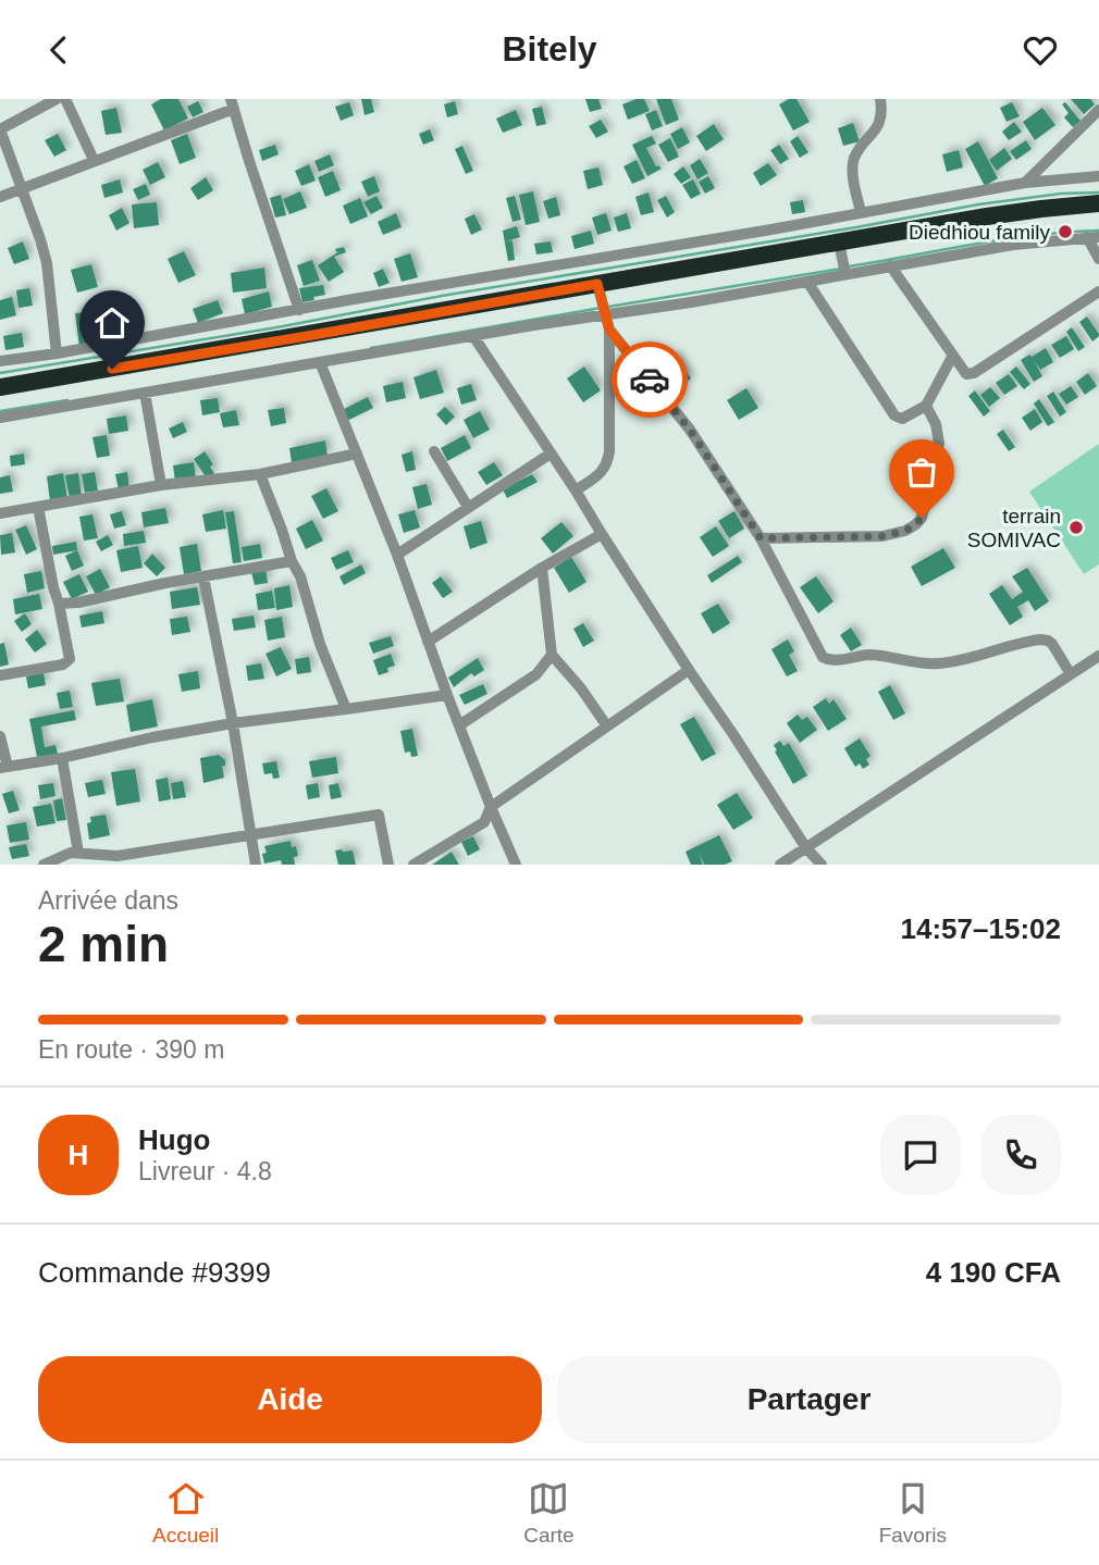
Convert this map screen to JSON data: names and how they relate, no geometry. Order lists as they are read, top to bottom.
{
  "places": ["Diedhiou family", "terrain SOMIVAC"],
  "page": {
    "header": "Bitely",
    "heading": ["2 min", "Arrivée dans", "14:57–15:02"],
    "panel": [
      "Hugo",
      "Livreur · 4.8",
      "Commande #9399",
      "4 190 CFA"
    ],
    "bar": "En route · 390 m",
    "round": "H",
    "buttons": ["Aide", "Partager"],
    "tabs": ["Accueil", "Carte", "Favoris"]
  }
}
